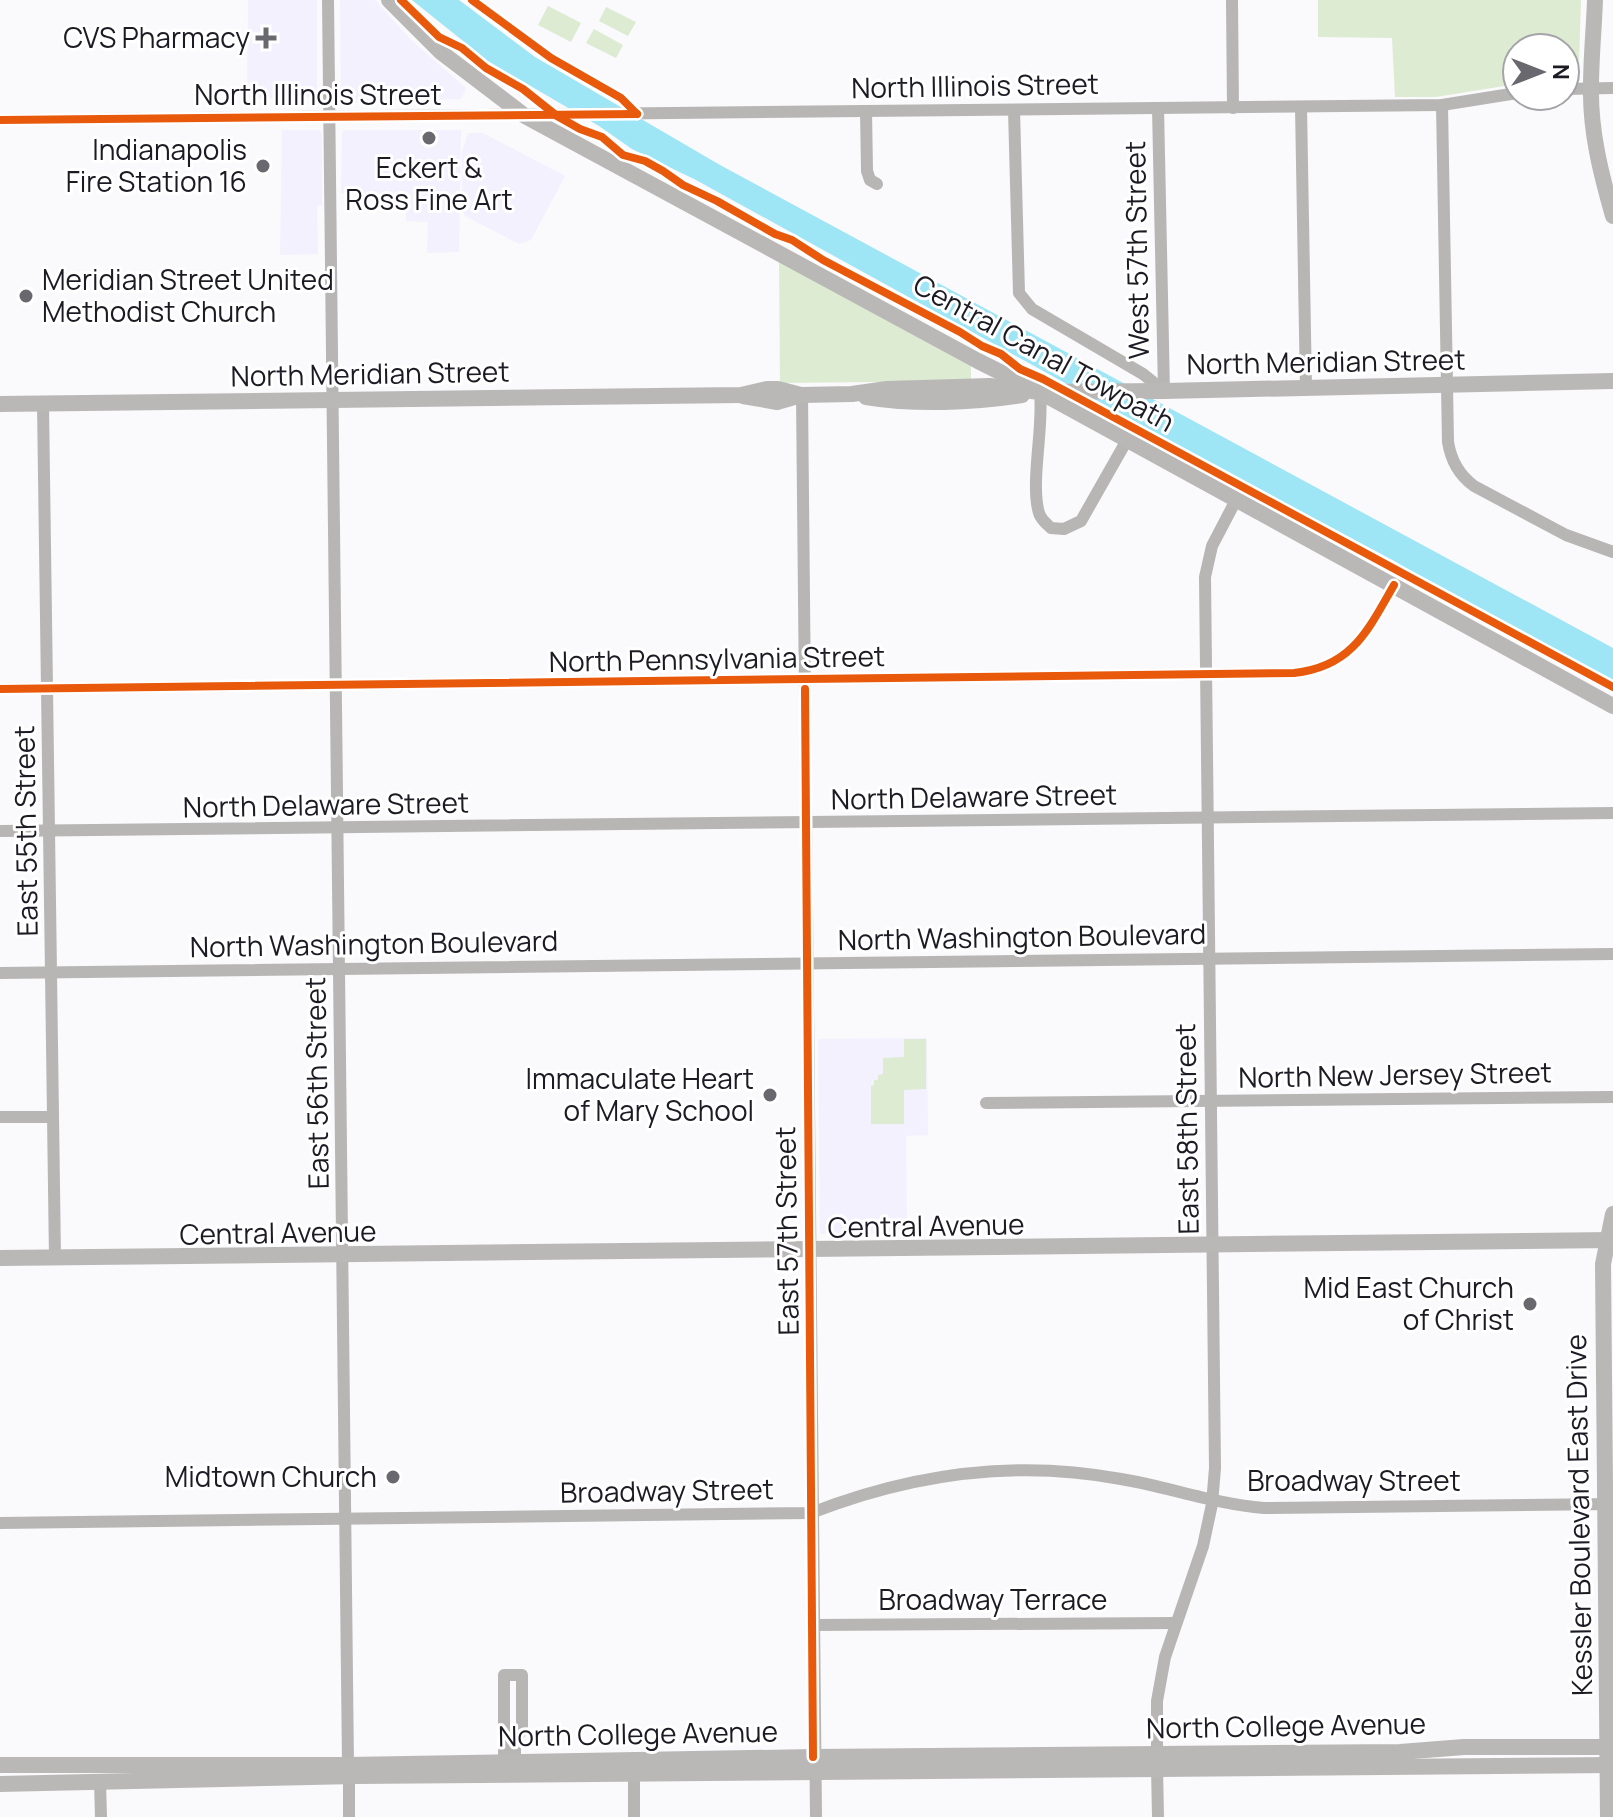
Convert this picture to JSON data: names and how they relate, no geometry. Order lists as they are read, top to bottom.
{
  "streets": {
    "main road": [
      "North Meridian Street",
      "Central Avenue",
      "Kessler Boulevard East Drive",
      "North College Avenue"
    ],
    "street": [
      "North Illinois Street",
      "West 57th Street",
      "North Pennsylvania Street",
      "North Delaware Street",
      "East 55th Street",
      "North Washington Boulevard",
      "North New Jersey Street",
      "East 56th Street",
      "East 58th Street",
      "East 57th Street",
      "Broadway Street",
      "Broadway Terrace"
    ],
    "cycle path": ["Central Canal Towpath"]
  },
  "crossings": [
    ["North Illinois Street", "West 57th Street"],
    ["North Illinois Street", "East 56th Street"],
    ["West 57th Street", "North Meridian Street"],
    ["North Meridian Street", "East 55th Street"],
    ["North Meridian Street", "East 56th Street"],
    ["North Meridian Street", "East 57th Street"],
    ["North Pennsylvania Street", "East 55th Street"],
    ["North Pennsylvania Street", "East 56th Street"],
    ["North Pennsylvania Street", "East 58th Street"],
    ["North Pennsylvania Street", "East 57th Street"],
    ["North Delaware Street", "East 55th Street"],
    ["North Delaware Street", "East 56th Street"],
    ["North Delaware Street", "East 58th Street"],
    ["North Delaware Street", "East 57th Street"],
    ["East 55th Street", "North Washington Boulevard"],
    ["East 55th Street", "Central Avenue"],
    ["North Washington Boulevard", "East 56th Street"],
    ["North Washington Boulevard", "East 58th Street"],
    ["North Washington Boulevard", "East 57th Street"],
    ["North New Jersey Street", "East 58th Street"],
    ["East 56th Street", "Central Avenue"],
    ["East 56th Street", "Broadway Street"],
    ["East 56th Street", "North College Avenue"],
    ["East 58th Street", "Central Avenue"],
    ["East 58th Street", "Broadway Street"],
    ["East 58th Street", "Broadway Terrace"],
    ["East 58th Street", "North College Avenue"],
    ["Central Avenue", "East 57th Street"],
    ["Central Avenue", "Kessler Boulevard East Drive"],
    ["East 57th Street", "Broadway Street"],
    ["East 57th Street", "Broadway Terrace"],
    ["East 57th Street", "North College Avenue"],
    ["Broadway Street", "Kessler Boulevard East Drive"],
    ["Kessler Boulevard East Drive", "North College Avenue"]
  ],
  "places": {
    "health": ["CVS Pharmacy"],
    "other": [
      "Eckert & Ross Fine Art",
      "Indianapolis Fire Station 16",
      "Meridian Street United Methodist Church",
      "Immaculate Heart of Mary School",
      "Mid East Church of Christ",
      "Midtown Church"
    ]
  },
  "north": "right"
}
